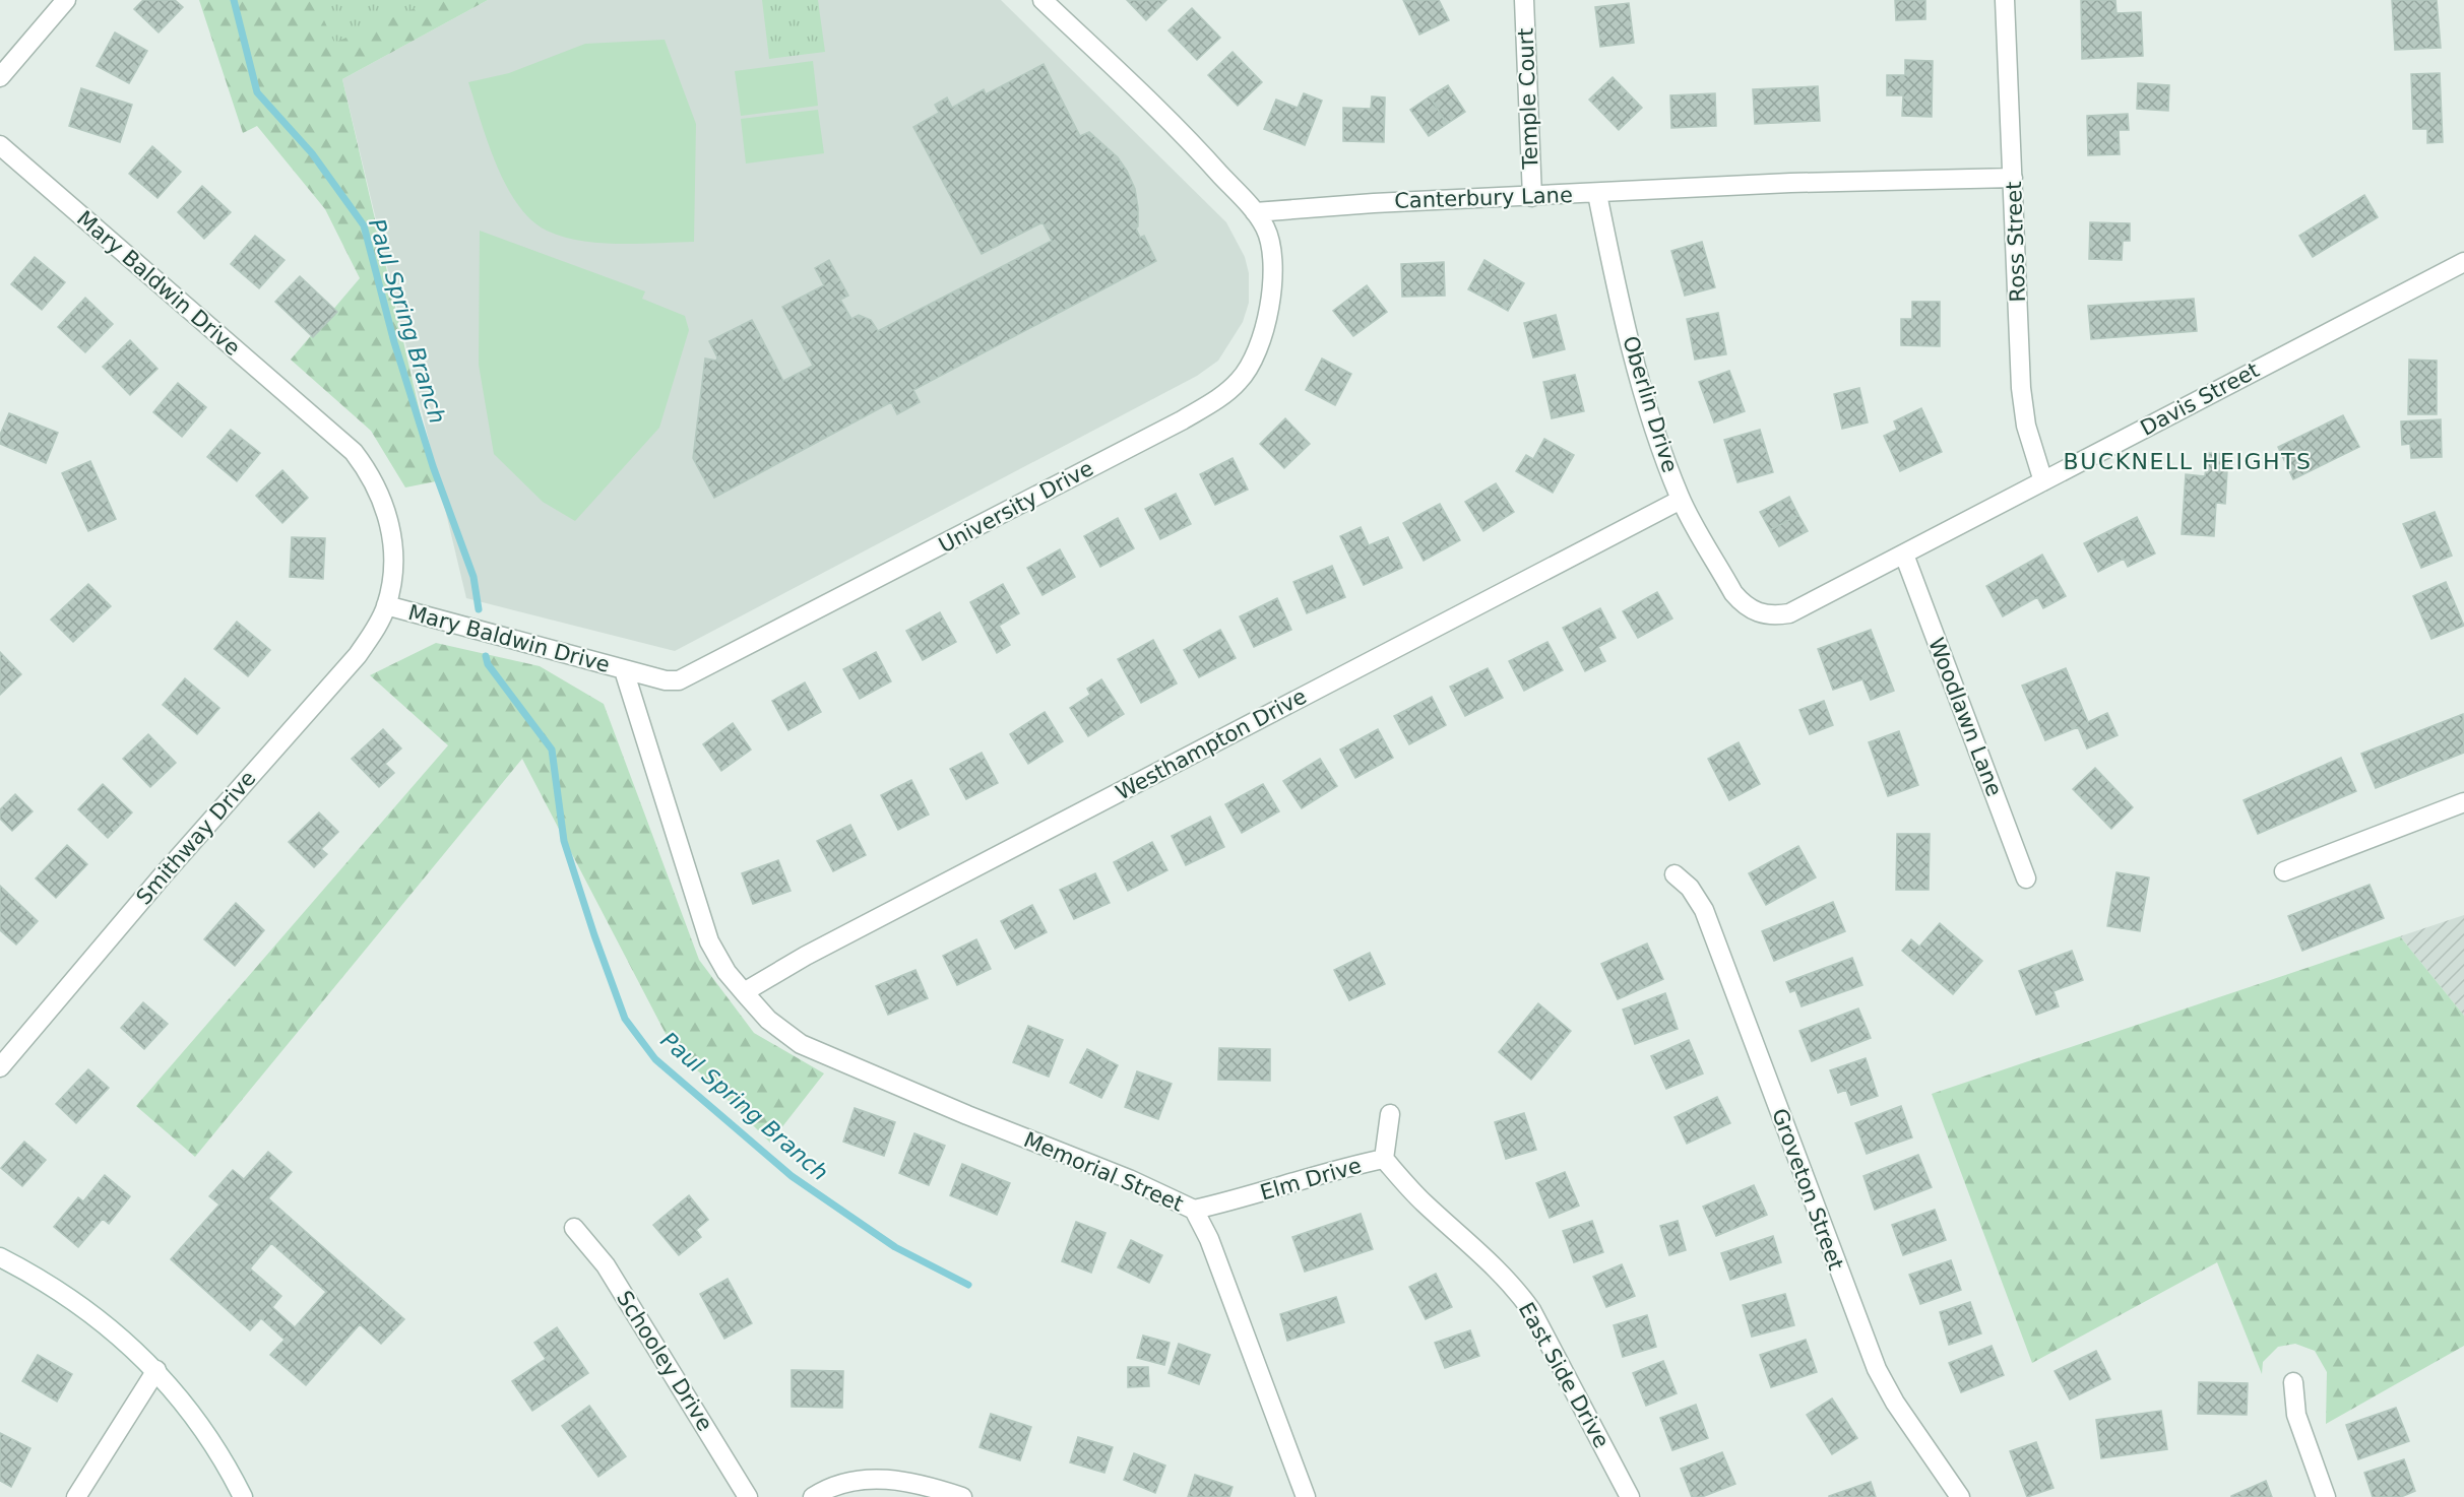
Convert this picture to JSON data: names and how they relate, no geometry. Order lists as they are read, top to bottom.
{
  "streets": {
    "street": [
      "Temple Court",
      "Canterbury Lane",
      "Ross Street",
      "Mary Baldwin Drive",
      "Davis Street",
      "Oberlin Drive",
      "University Drive",
      "Woodlawn Lane",
      "Westhampton Drive",
      "Smithway Drive",
      "Memorial Street",
      "Elm Drive",
      "Groveton Street",
      "Schooley Drive",
      "East Side Drive"
    ]
  },
  "crossings": [
    ["Temple Court", "Canterbury Lane"],
    ["Canterbury Lane", "Ross Street"],
    ["Canterbury Lane", "Oberlin Drive"],
    ["Canterbury Lane", "University Drive"],
    ["Ross Street", "Davis Street"],
    ["Mary Baldwin Drive", "University Drive"],
    ["Mary Baldwin Drive", "Westhampton Drive"],
    ["Mary Baldwin Drive", "Smithway Drive"],
    ["Mary Baldwin Drive", "Memorial Street"],
    ["Davis Street", "Oberlin Drive"],
    ["Davis Street", "Woodlawn Lane"],
    ["Oberlin Drive", "Woodlawn Lane"],
    ["Oberlin Drive", "Westhampton Drive"],
    ["Westhampton Drive", "Memorial Street"],
    ["Memorial Street", "Elm Drive"],
    ["Elm Drive", "East Side Drive"]
  ],
  "districts": ["BUCKNELL HEIGHTS"],
  "water": ["Paul Spring Branch"]
}
